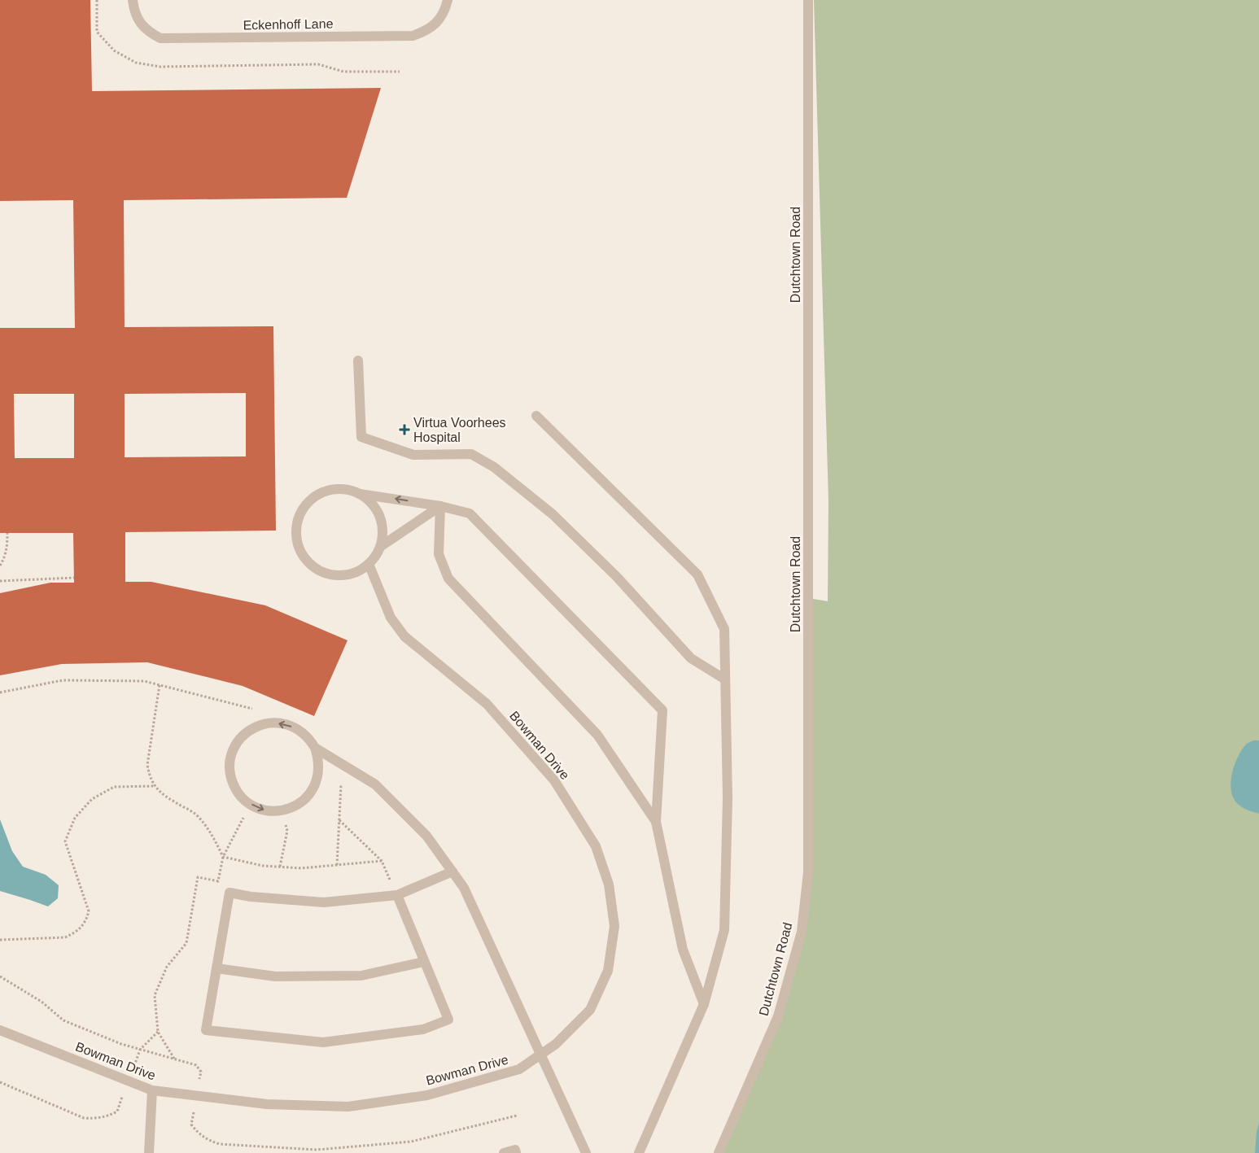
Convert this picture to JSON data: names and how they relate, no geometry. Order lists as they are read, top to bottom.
{
  "streets": {
    "street": ["Eckenhoff Lane", "Dutchtown Road", "Bowman Drive"]
  },
  "places": {
    "health": ["Virtua Voorhees Hospital"]
  }
}
